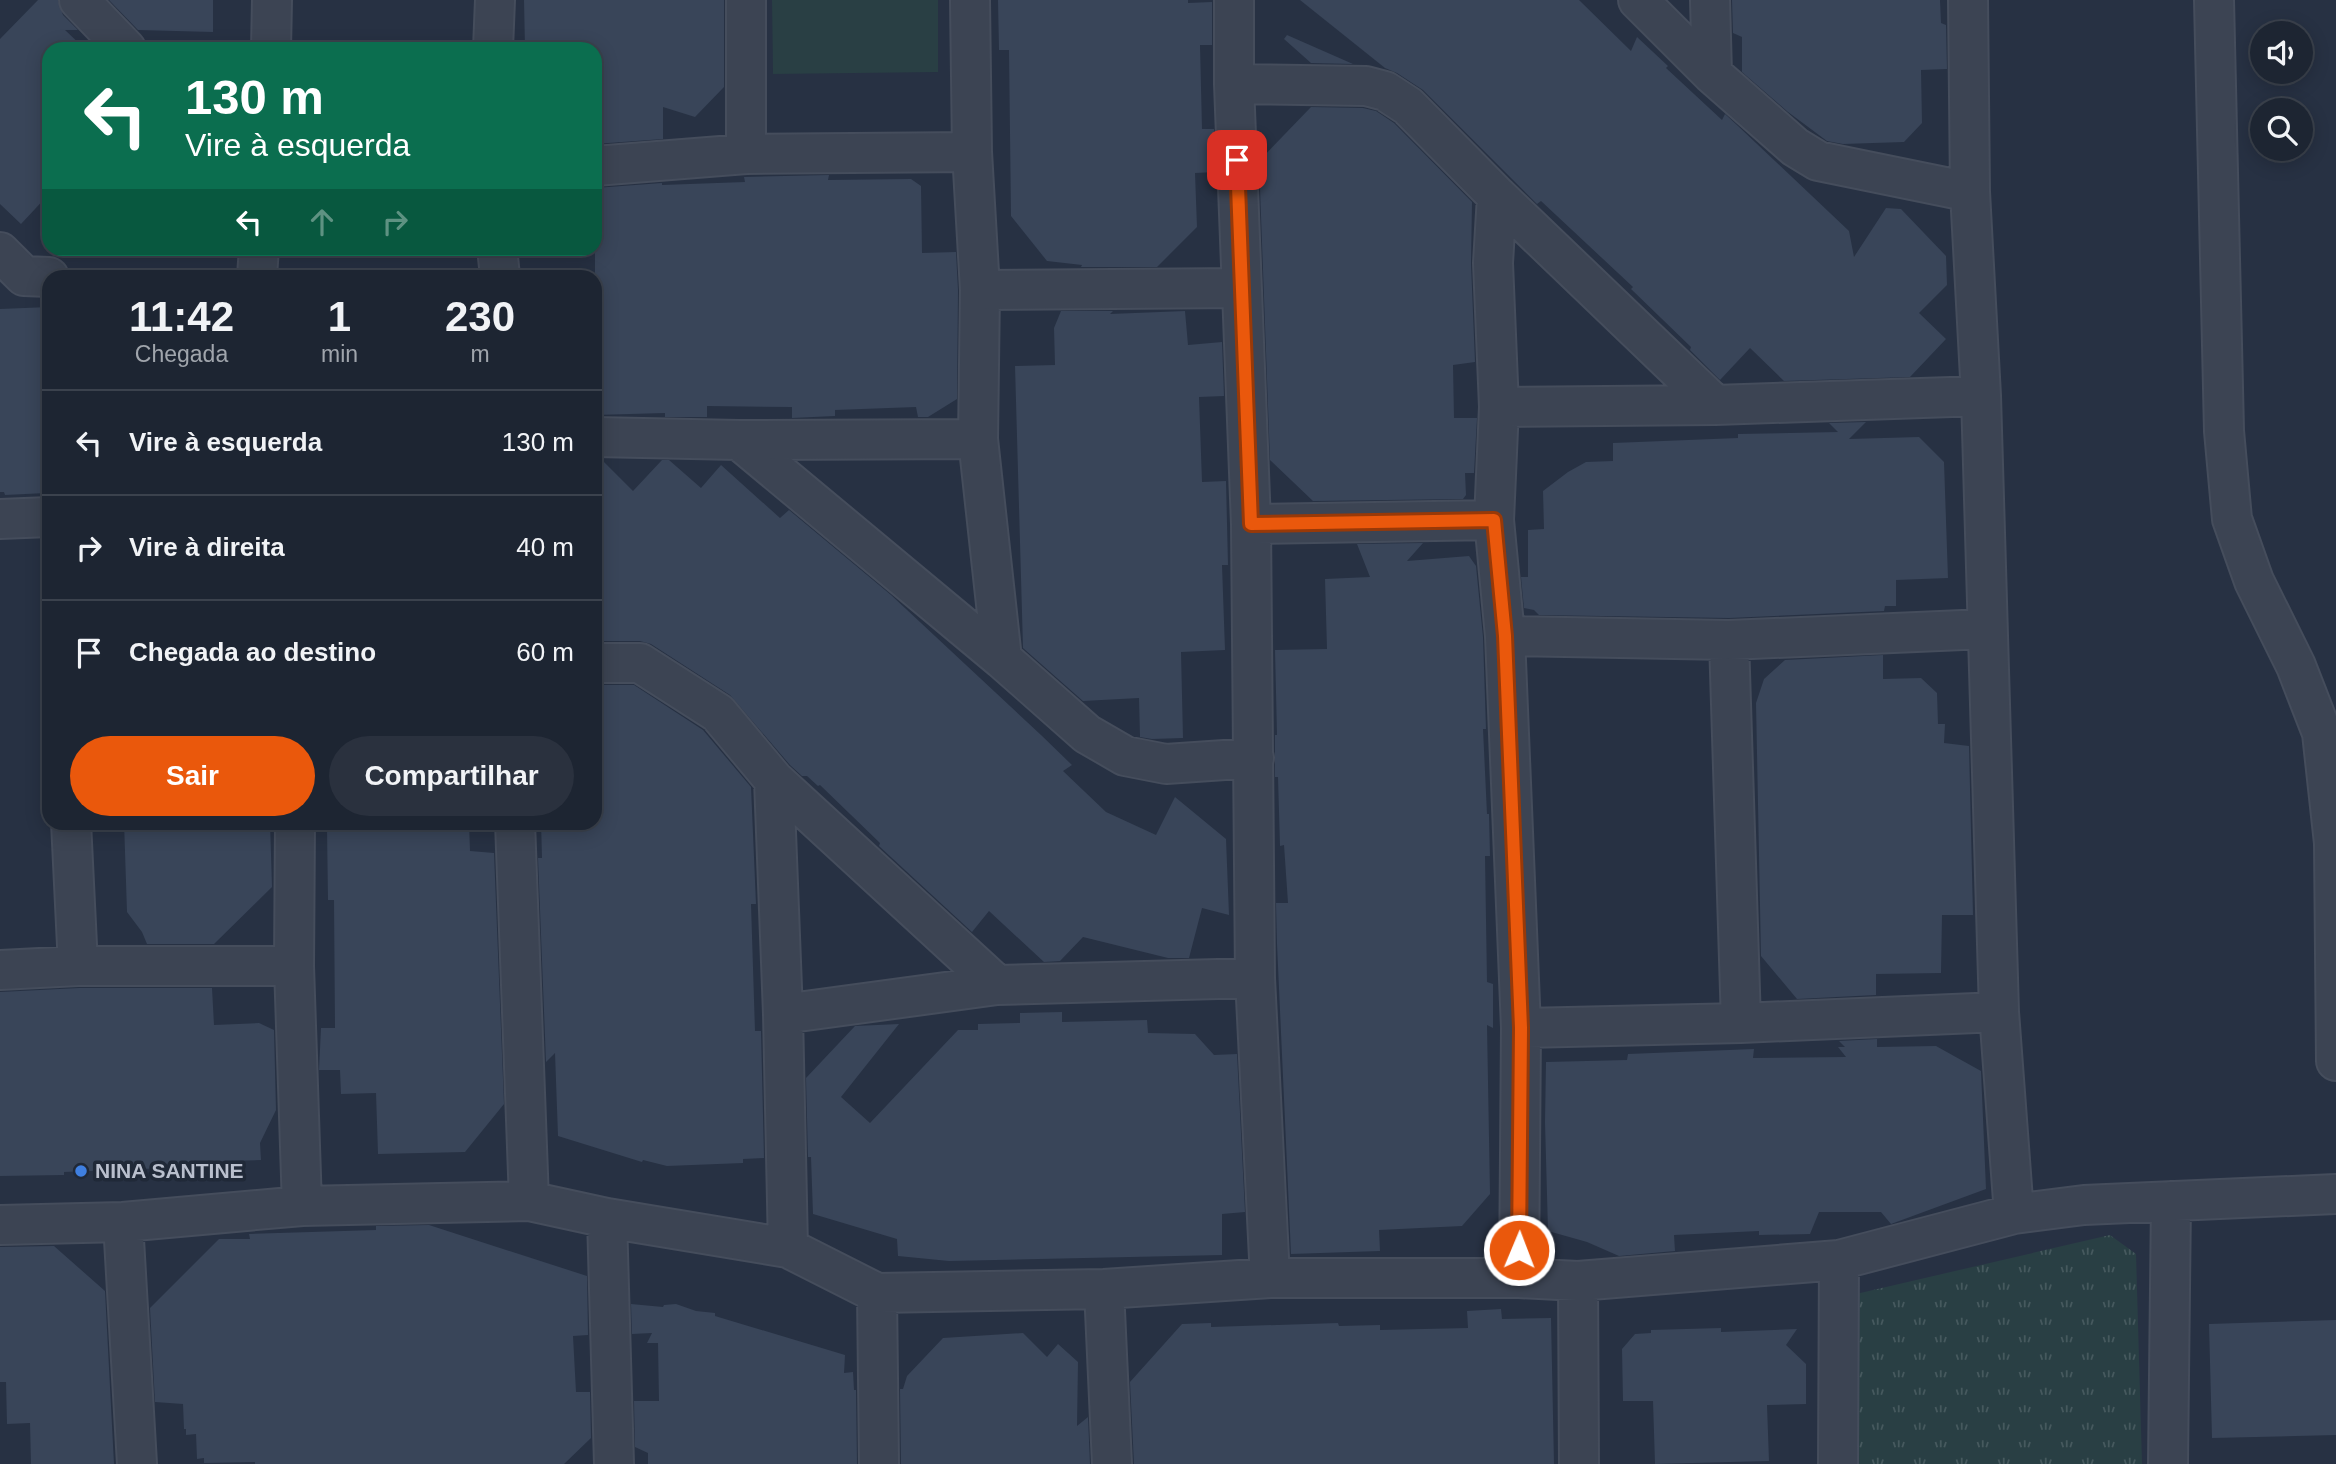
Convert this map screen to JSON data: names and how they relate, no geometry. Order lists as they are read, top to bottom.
{
  "places": ["NINA SANTINE"],
  "page": {
    "turn": ["130 m", "Vire à esquerda"],
    "eta": [
      "11:42",
      "Chegada",
      "1",
      "min",
      "230",
      "m"
    ],
    "list": [
      {
        "name": "Vire à esquerda",
        "value": "130 m"
      },
      {
        "name": "Vire à direita",
        "value": "40 m"
      },
      {
        "name": "Chegada ao destino",
        "value": "60 m"
      }
    ],
    "buttons": ["Sair", "Compartilhar"]
  }
}
